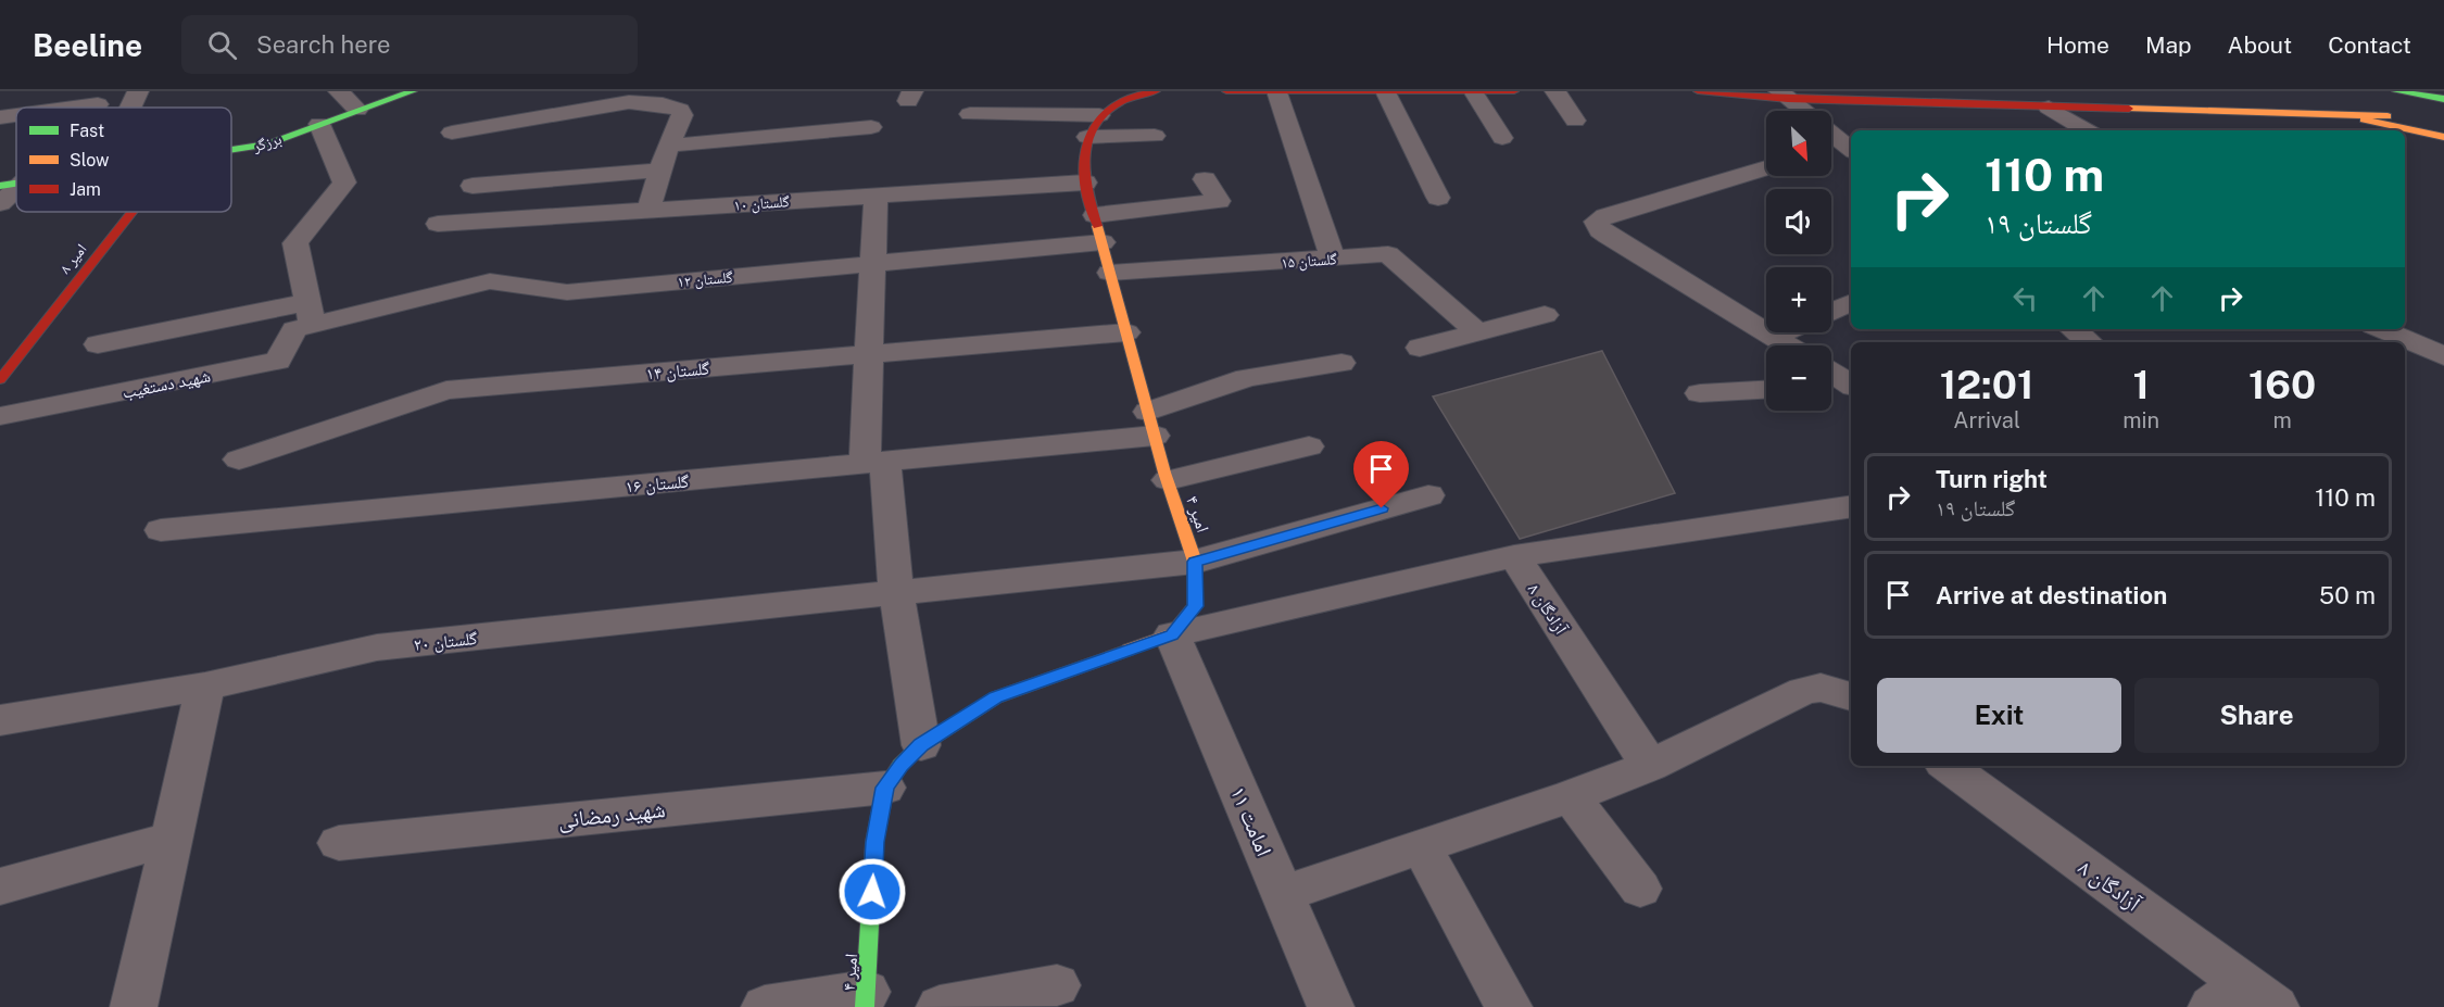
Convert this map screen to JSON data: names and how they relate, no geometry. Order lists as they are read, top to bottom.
{
  "streets": {
    "street": [
      "برزگر",
      "گلستان ۱۰",
      "امیر ۸",
      "گلستان ۱۵",
      "گلستان ۱۲",
      "گلستان ۱۴",
      "شهید دستغیب",
      "گلستان ۱۶",
      "امیر ۴",
      "آزادگان ۸",
      "گلستان ۲۰",
      "شهید رمضانی",
      "امامت ۱۱"
    ]
  },
  "crossings": [
    ["گلستان ۱۰", "امیر ۴"],
    ["گلستان ۱۵", "امیر ۴"],
    ["گلستان ۱۲", "شهید دستغیب"],
    ["گلستان ۱۲", "امیر ۴"],
    ["گلستان ۱۴", "امیر ۴"],
    ["گلستان ۱۶", "امیر ۴"],
    ["امیر ۴", "گلستان ۲۰"],
    ["امیر ۴", "شهید رمضانی"],
    ["امیر ۴", "امامت ۱۱"]
  ],
  "legend": ["Fast", "Slow", "Jam"],
  "north": "bottom right",
  "page": {
    "header": "Beeline",
    "search": "Search here",
    "nav": [
      "Home",
      "Map",
      "About",
      "Contact"
    ],
    "map_buttons": ["+", "−"],
    "turn": ["110 m", "گلستان ۱۹"],
    "eta": [
      "12:01",
      "Arrival",
      "1",
      "min",
      "160",
      "m"
    ],
    "list": [
      {
        "name": "Turn right",
        "note": "گلستان ۱۹",
        "value": "110 m"
      },
      {
        "name": "Arrive at destination",
        "value": "50 m"
      }
    ],
    "buttons": ["Exit", "Share"]
  }
}
